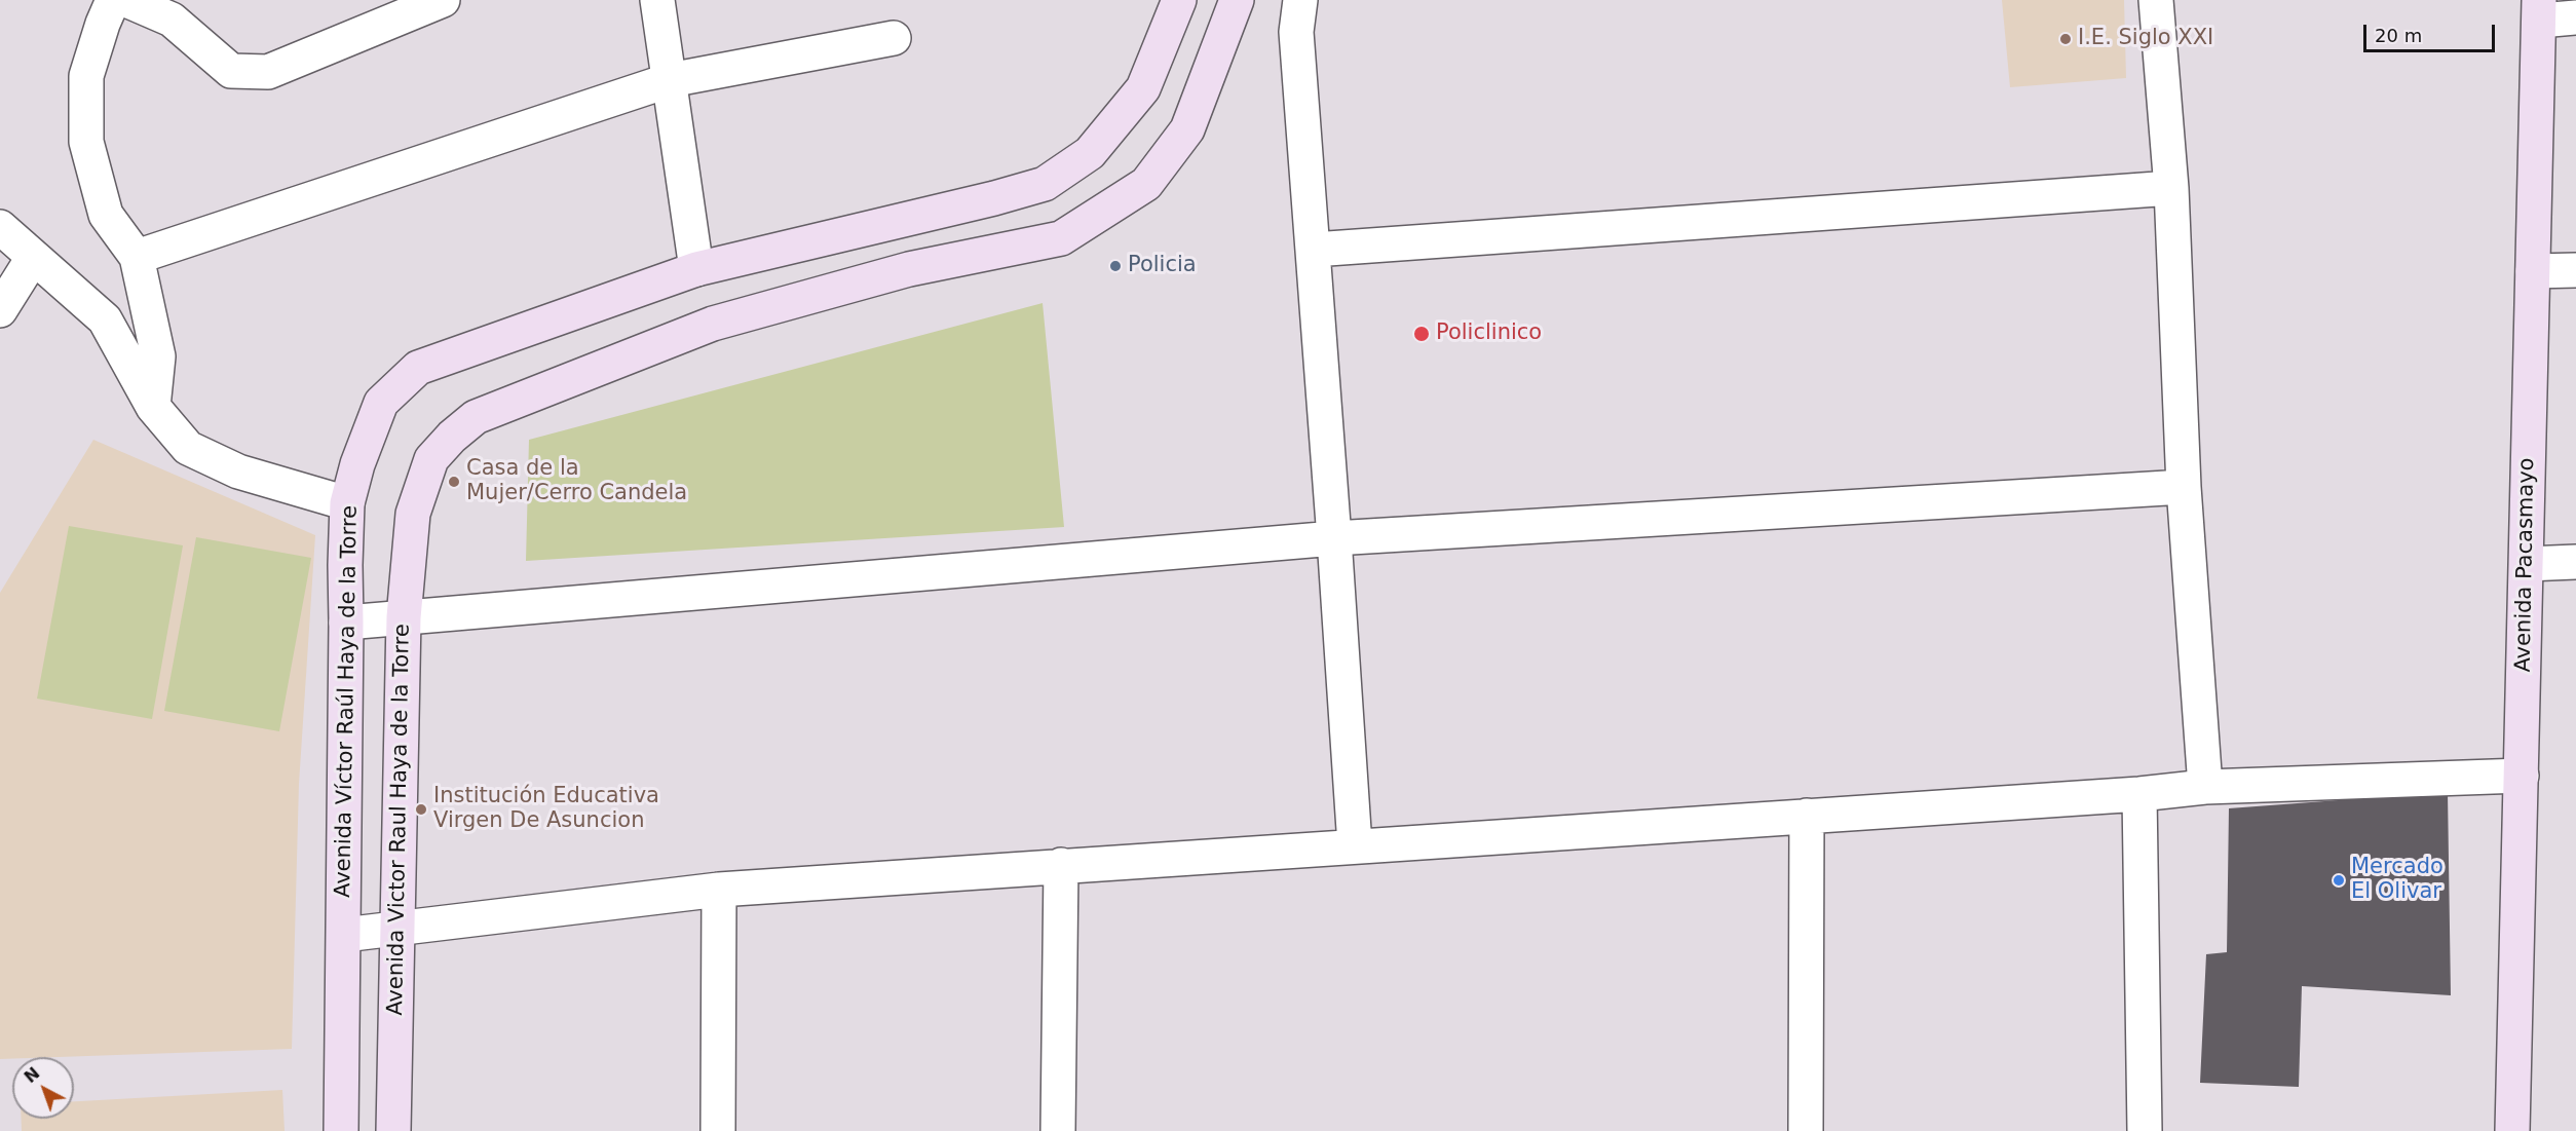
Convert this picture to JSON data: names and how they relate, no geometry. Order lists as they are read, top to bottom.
{
  "streets": {
    "street": ["Avenida Pacasmayo", "Avenida Víctor Raúl Haya de la Torre", "Avenida Victor Raul Haya de la Torre"]
  },
  "places": [
    "I.E. Siglo XXI",
    "Policia",
    "Policlinico",
    "Casa de la Mujer/Cerro Candela",
    "Institución Educativa Virgen De Asuncion",
    "Mercado El Olivar"
  ],
  "scale_bar": "20 m",
  "north": "top left"
}
